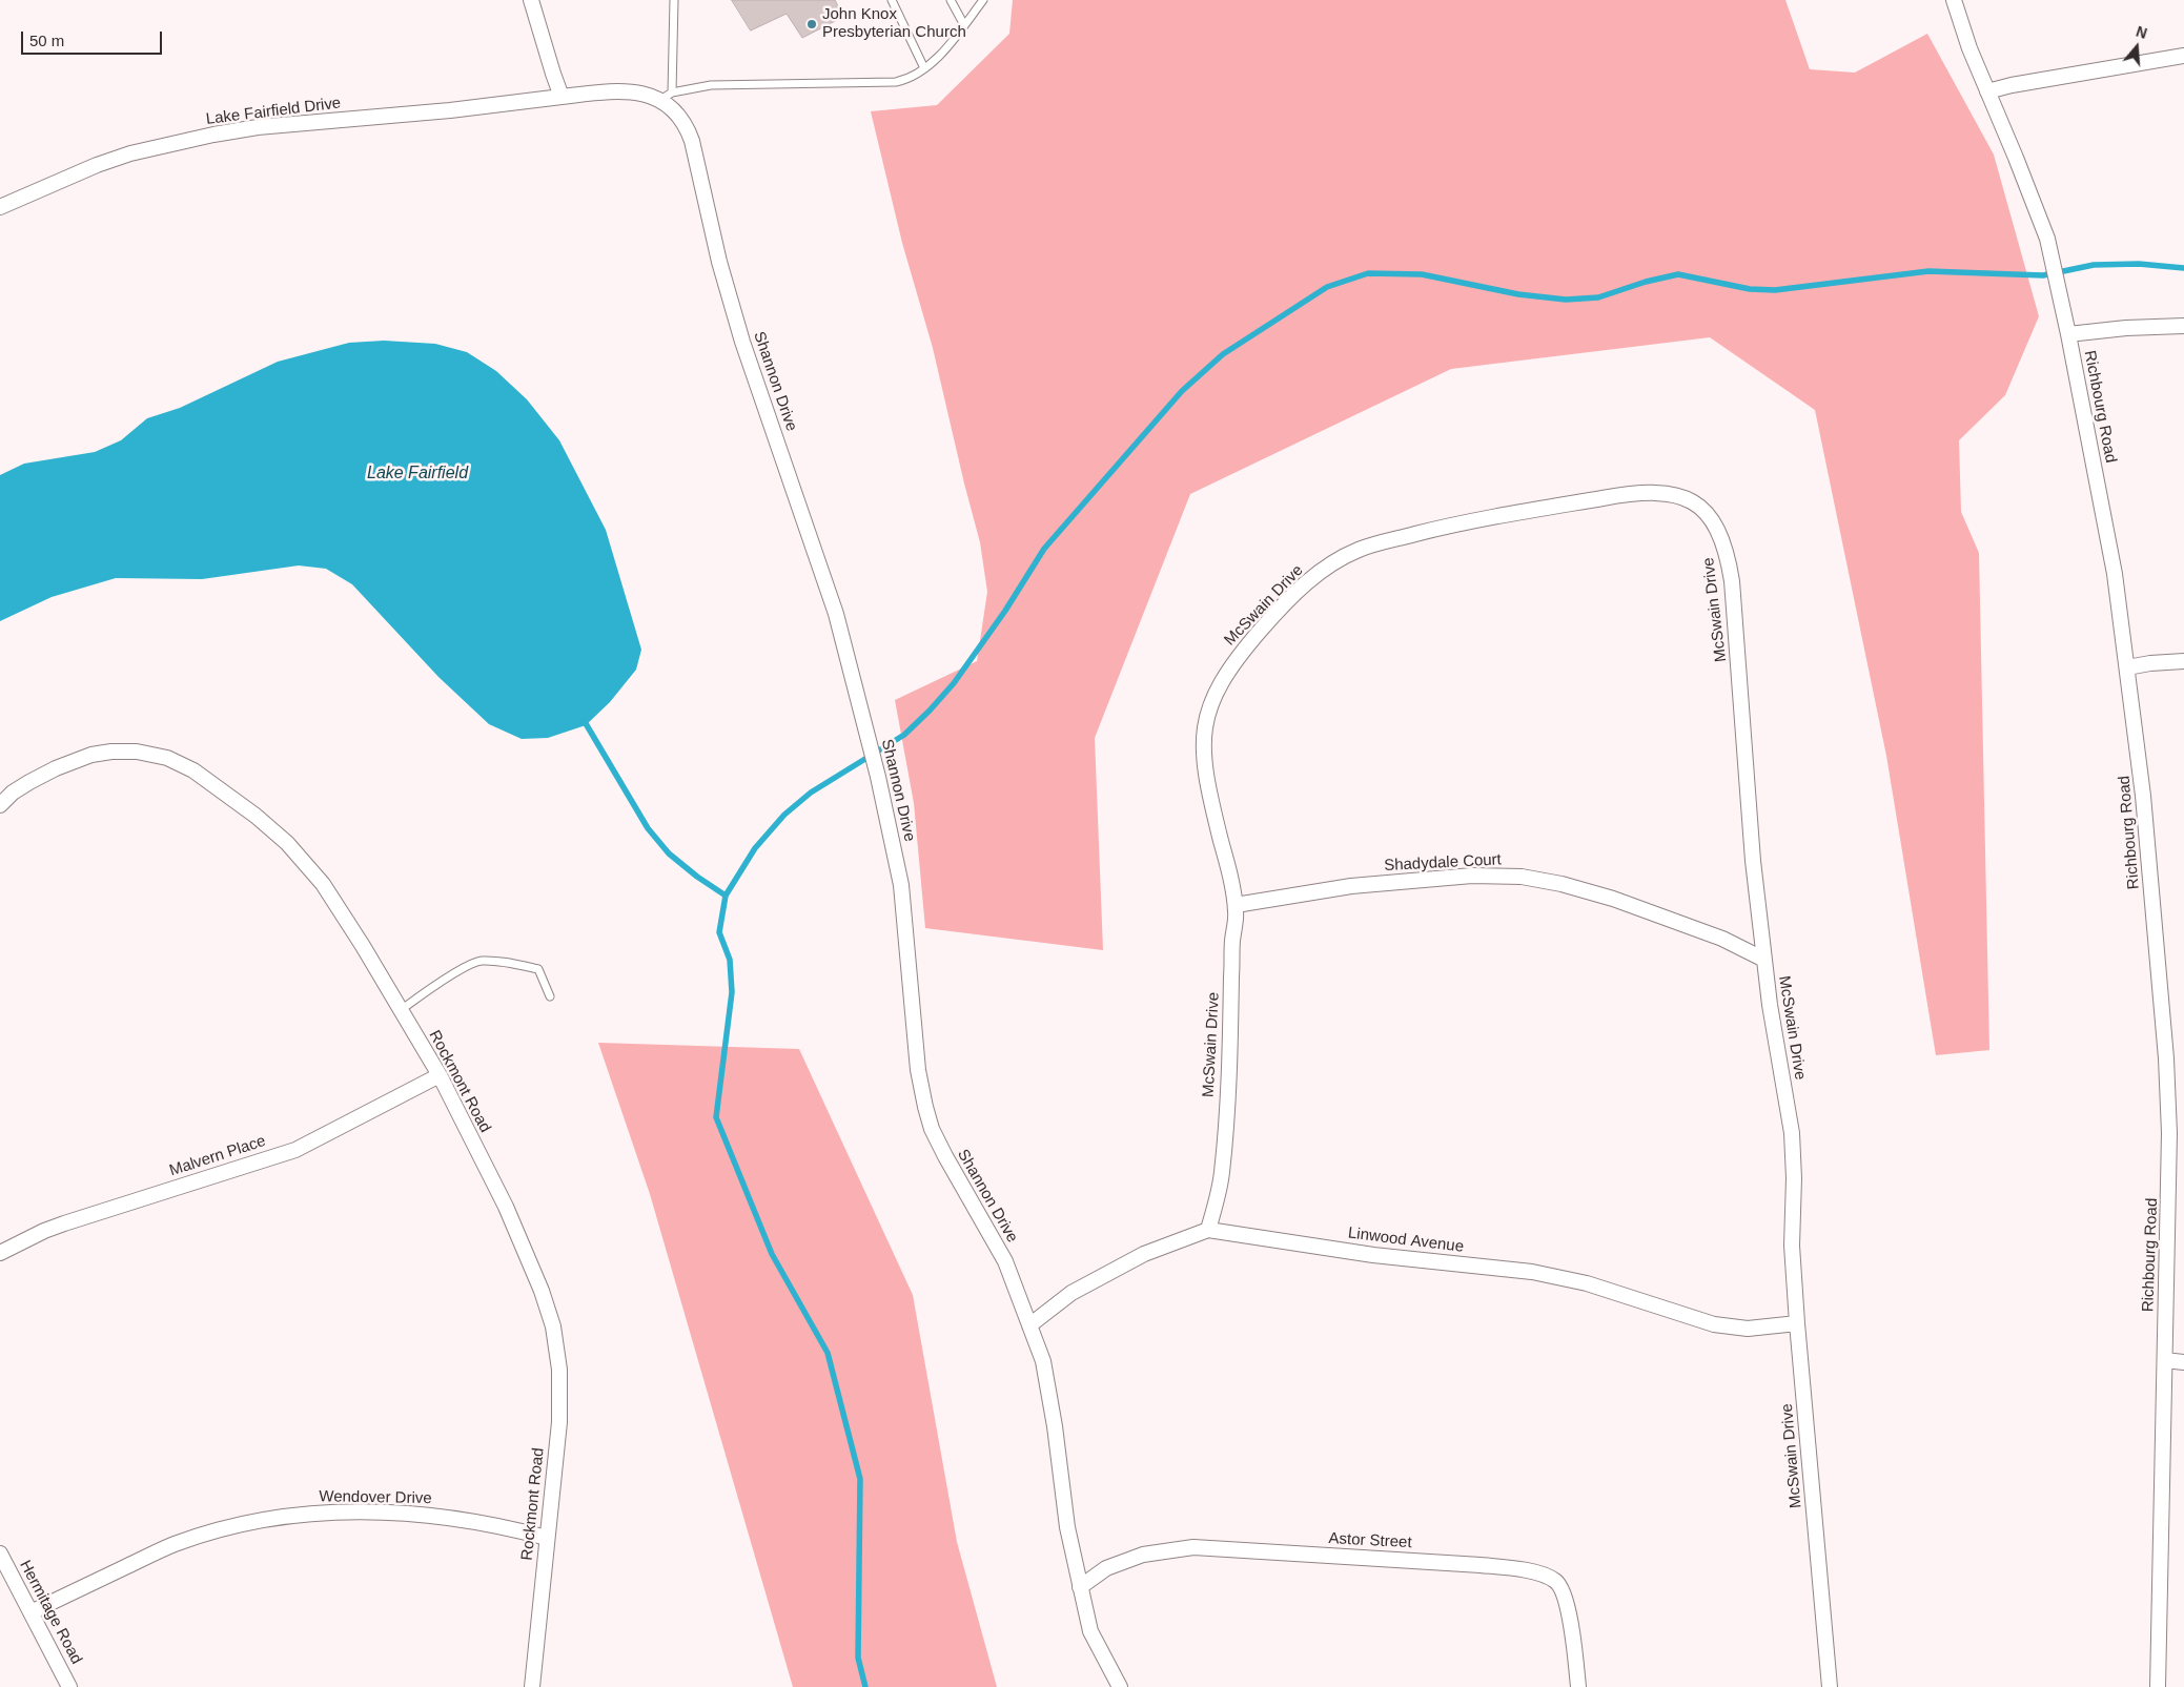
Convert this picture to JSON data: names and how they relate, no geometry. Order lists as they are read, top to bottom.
{
  "streets": {
    "street": [
      "Lake Fairfield Drive",
      "Shannon Drive",
      "Richbourg Road",
      "McSwain Drive",
      "Shadydale Court",
      "Rockmont Road",
      "Malvern Place",
      "Linwood Avenue",
      "Wendover Drive",
      "Astor Street",
      "Hermitage Road"
    ]
  },
  "crossings": [
    ["Lake Fairfield Drive", "Shannon Drive"],
    ["Shannon Drive", "Linwood Avenue"],
    ["Shannon Drive", "Astor Street"],
    ["McSwain Drive", "Shadydale Court"],
    ["McSwain Drive", "Linwood Avenue"],
    ["Rockmont Road", "Malvern Place"],
    ["Rockmont Road", "Wendover Drive"],
    ["Wendover Drive", "Hermitage Road"]
  ],
  "water": ["Lake Fairfield"],
  "places": ["John Knox Presbyterian Church"],
  "scale_bar": "50 m",
  "north": "top"
}
